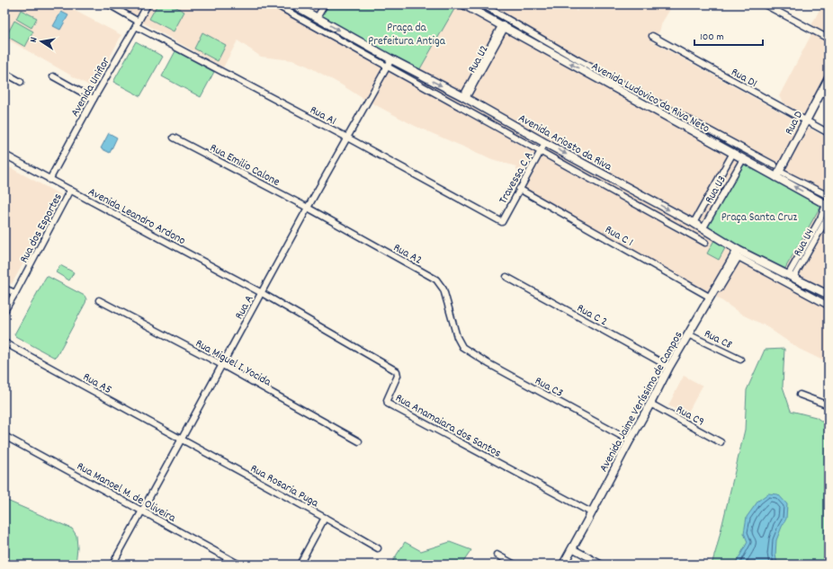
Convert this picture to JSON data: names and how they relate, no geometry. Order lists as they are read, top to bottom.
{
  "streets": {
    "street": [
      "Rua U2",
      "Rua D1",
      "Avenida Uniflor",
      "Avenida Ludovico da Riva Neto",
      "Rua A1",
      "Rua D",
      "Avenida Ariosto da Riva",
      "Rua Emilio Calone",
      "Travessa C A",
      "Rua U3",
      "Avenida Leandro Ardono",
      "Rua dos Esportes",
      "Rua C 1",
      "Rua U4",
      "Rua A2",
      "Rua A",
      "Rua C 2",
      "Rua C8",
      "Rua Miguel I. Yocida",
      "Rua A5",
      "Rua C3",
      "Avenida Jaime Veríssimo de Campos",
      "Rua C9",
      "Rua Anamaiara dos Santos",
      "Rua Rosaria Puga",
      "Rua Manoel M. de Oliveira"
    ]
  },
  "crossings": [
    ["Rua U2", "Avenida Ludovico da Riva Neto"],
    ["Rua U2", "Avenida Ariosto da Riva"],
    ["Rua D1", "Rua D"],
    ["Avenida Uniflor", "Rua A1"],
    ["Avenida Uniflor", "Avenida Leandro Ardono"],
    ["Avenida Ludovico da Riva Neto", "Rua D"],
    ["Avenida Ludovico da Riva Neto", "Rua U3"],
    ["Avenida Ludovico da Riva Neto", "Rua U4"],
    ["Rua A1", "Travessa C A"],
    ["Rua A1", "Rua A"],
    ["Avenida Ariosto da Riva", "Travessa C A"],
    ["Avenida Ariosto da Riva", "Rua U3"],
    ["Avenida Ariosto da Riva", "Rua U4"],
    ["Avenida Ariosto da Riva", "Rua A"],
    ["Avenida Ariosto da Riva", "Avenida Jaime Veríssimo de Campos"],
    ["Rua Emilio Calone", "Rua A2"],
    ["Rua Emilio Calone", "Rua A"],
    ["Travessa C A", "Rua C 1"],
    ["Avenida Leandro Ardono", "Rua dos Esportes"],
    ["Avenida Leandro Ardono", "Rua A"],
    ["Avenida Leandro Ardono", "Rua Anamaiara dos Santos"],
    ["Rua C 1", "Avenida Jaime Veríssimo de Campos"],
    ["Rua A2", "Rua A"],
    ["Rua A2", "Rua C3"],
    ["Rua A", "Rua Miguel I. Yocida"],
    ["Rua A", "Rua A5"],
    ["Rua A", "Rua Anamaiara dos Santos"],
    ["Rua A", "Rua Rosaria Puga"],
    ["Rua A", "Rua Manoel M. de Oliveira"],
    ["Rua C 2", "Avenida Jaime Veríssimo de Campos"],
    ["Rua C8", "Avenida Jaime Veríssimo de Campos"],
    ["Rua A5", "Rua Rosaria Puga"],
    ["Rua C3", "Avenida Jaime Veríssimo de Campos"],
    ["Avenida Jaime Veríssimo de Campos", "Rua C9"],
    ["Avenida Jaime Veríssimo de Campos", "Rua Anamaiara dos Santos"]
  ],
  "parks": ["Praça da Prefeitura Antiga", "Praça Santa Cruz"],
  "scale_bar": "100 m",
  "north": "left"
}
